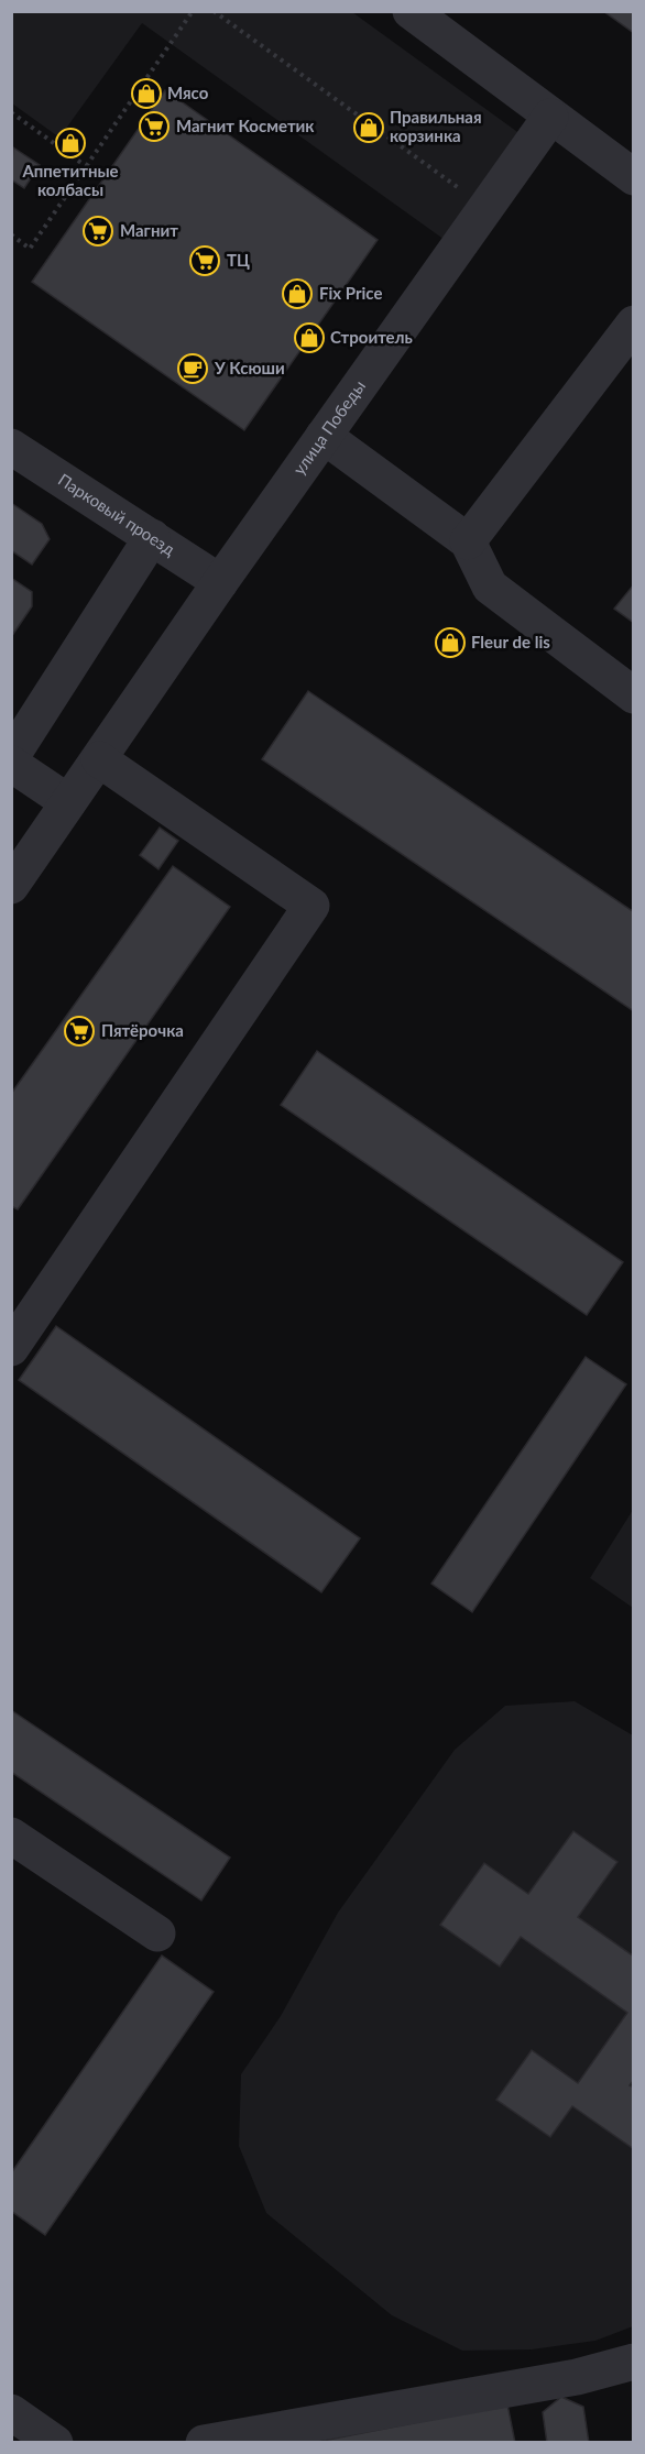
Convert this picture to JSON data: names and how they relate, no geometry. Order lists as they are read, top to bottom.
{
  "streets": {
    "street": ["улица Победы", "Парковый проезд"]
  },
  "crossings": [
    ["улица Победы", "Парковый проезд"]
  ],
  "places": {
    "shop": [
      "Мясо",
      "Правильная корзинка",
      "Аппетитные колбасы",
      "Fix Price",
      "Строитель",
      "Fleur de lis"
    ],
    "supermarket": [
      "Магнит Косметик",
      "Магнит",
      "ТЦ",
      "Пятёрочка"
    ],
    "cafe": ["У Ксюши"]
  }
}
